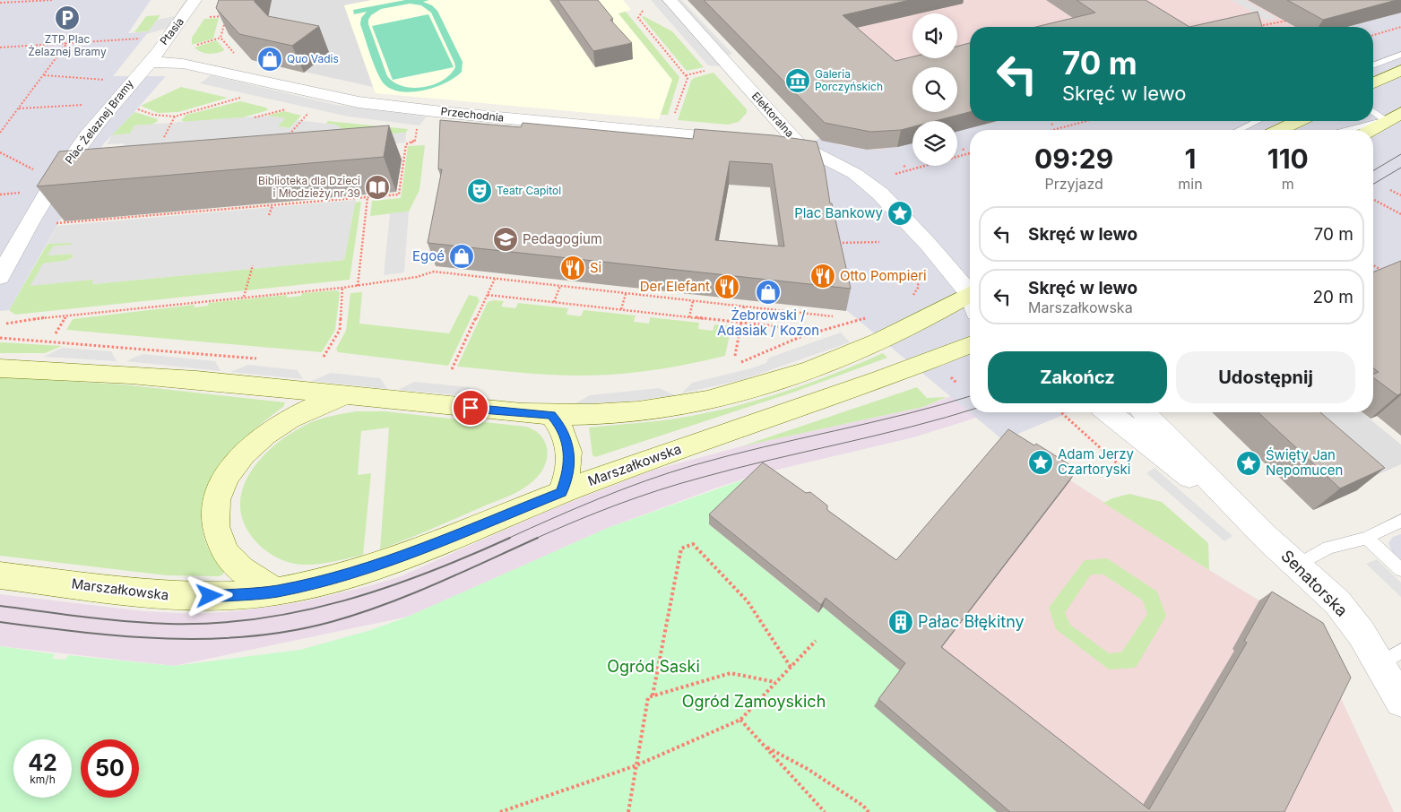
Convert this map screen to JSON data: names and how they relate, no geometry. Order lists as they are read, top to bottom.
{
  "streets": {
    "main road": ["Marszałkowska"],
    "street": [
      "Ptasia",
      "Przechodnia",
      "Elektoralna",
      "Plac Żelaznej Bramy",
      "Senatorska"
    ]
  },
  "crossings": [
    ["Ptasia", "Przechodnia"],
    ["Ptasia", "Plac Żelaznej Bramy"],
    ["Przechodnia", "Plac Żelaznej Bramy"]
  ],
  "parks": ["Ogród Saski", "Ogród Zamoyskich"],
  "places": {
    "parking": ["ZTP Plac Żelaznej Bramy"],
    "shop": ["Quo Vadis", "Egoé", "Żebrowski / Adasiak / Kozon"],
    "museum": ["Galeria Porczyńskich"],
    "library": ["Biblioteka dla Dzieci i Młodzieży nr 39"],
    "theatre": ["Teatr Capitol"],
    "place": ["Plac Bankowy", "Adam Jerzy Czartoryski", "Święty Jan Nepomucen"],
    "school or university": ["Pedagogium"],
    "restaurant": ["Si", "Otto Pompieri", "Der Elefant"],
    "building": ["Pałac Błękitny"]
  },
  "page": {
    "turn": ["70 m", "Skręć w lewo"],
    "eta": [
      "09:29",
      "Przyjazd",
      "1",
      "min",
      "110",
      "m"
    ],
    "list": [
      {
        "name": "Skręć w lewo",
        "value": "70 m"
      },
      {
        "name": "Skręć w lewo",
        "note": "Marszałkowska",
        "value": "20 m"
      }
    ],
    "buttons": ["Zakończ", "Udostępnij"],
    "speed": "42 km/h",
    "limit": "50"
  }
}
